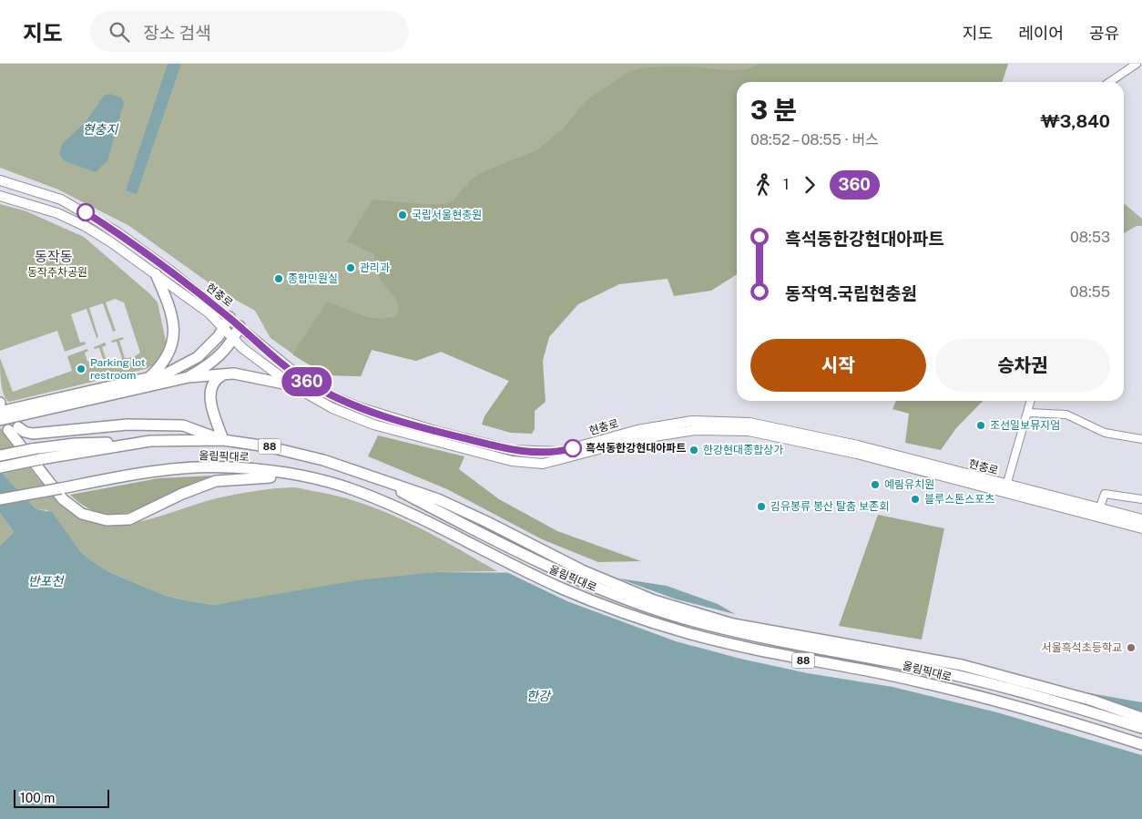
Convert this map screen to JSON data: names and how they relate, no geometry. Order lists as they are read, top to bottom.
{
  "streets": {
    "highway": ["88", "올림픽대로"],
    "main road": ["현충로"]
  },
  "districts": ["동작동"],
  "water": ["현충지", "반포천", "한강"],
  "parks": ["동작주차공원"],
  "places": [
    "국립서울현충원",
    "관리과",
    "종합민원실",
    "Parking lot restroom",
    "조선일보뮤지엄",
    "흑석동한강현대아파트",
    "한강현대종합상가",
    "예림유치원",
    "블루스톤스포츠",
    "김유봉류 봉산 탈춤 보존회",
    "서울흑석초등학교"
  ],
  "lines": ["bus line 360"],
  "scale_bar": "100 m",
  "page": {
    "header": "지도",
    "search": "장소 검색",
    "nav": ["지도", "레이어", "공유"],
    "on_map": "360",
    "heading": ["3 분", "08:52 – 08:55 · 버스", "₩3,840"],
    "legs": ["1", "360"],
    "list": [
      {
        "name": "흑석동한강현대아파트",
        "value": "08:53"
      },
      {
        "name": "동작역.국립현충원",
        "value": "08:55"
      }
    ],
    "buttons": ["시작", "승차권"],
    "scale": "100 m"
  }
}
